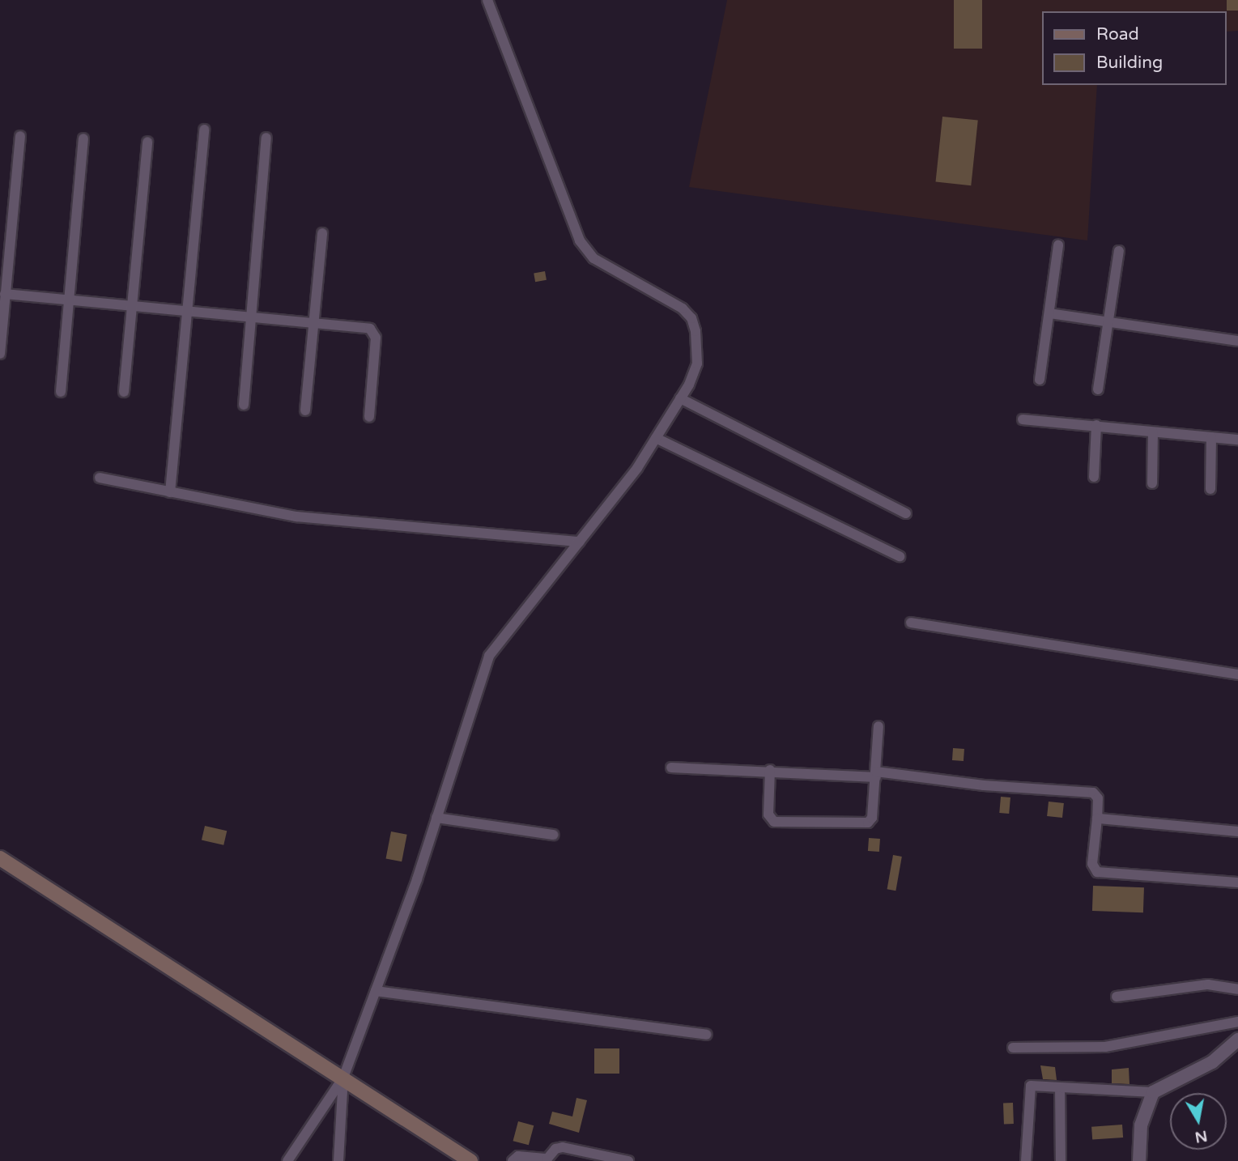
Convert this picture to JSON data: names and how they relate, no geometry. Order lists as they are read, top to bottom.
{
  "legend": ["Road", "Building"],
  "north": "bottom"
}
